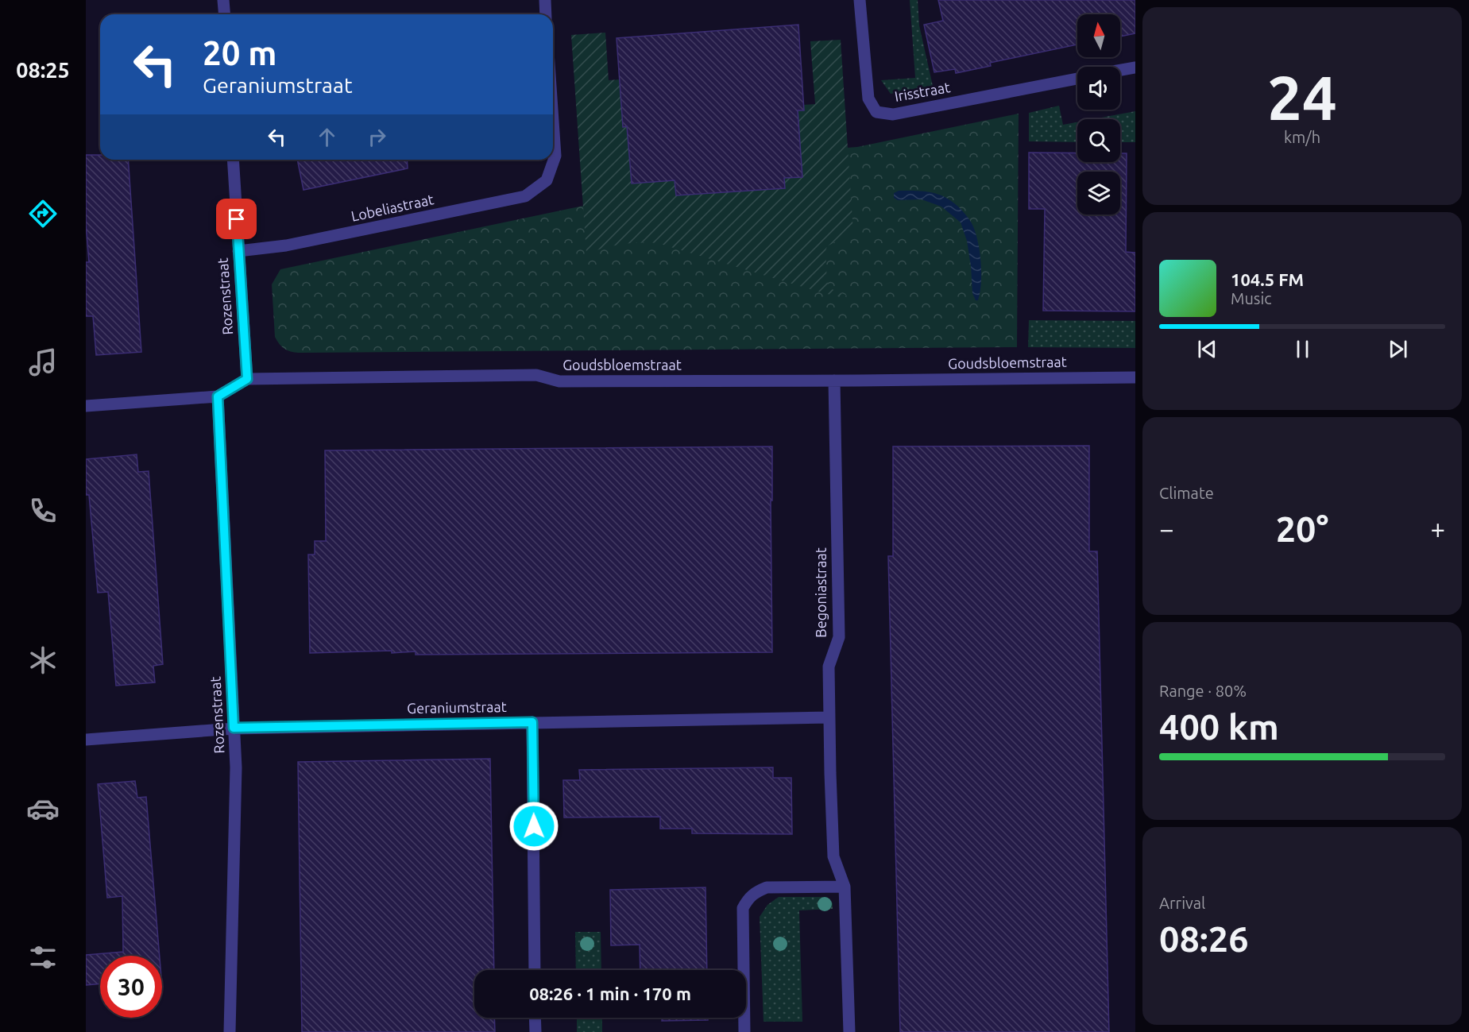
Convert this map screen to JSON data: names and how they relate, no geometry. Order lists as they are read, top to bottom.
{
  "streets": {
    "street": [
      "Irisstraat",
      "Lobeliastraat",
      "Rozenstraat",
      "Goudsbloemstraat",
      "Begoniastraat",
      "Geraniumstraat"
    ]
  },
  "crossings": [
    ["Lobeliastraat", "Rozenstraat"],
    ["Rozenstraat", "Goudsbloemstraat"],
    ["Rozenstraat", "Geraniumstraat"],
    ["Goudsbloemstraat", "Begoniastraat"],
    ["Begoniastraat", "Geraniumstraat"]
  ],
  "north": "top",
  "page": {
    "tabs": "08:25",
    "tile": [
      ["24", "km/h"],
      "Climate",
      ["Range · 80%", "400 km"],
      ["Arrival", "08:26"]
    ],
    "turn": ["20 m", "Geraniumstraat"],
    "song": ["104.5 FM", "Music"],
    "heat": ["−", "20°", "+"],
    "limit": "30",
    "trip": "08:26 · 1 min · 170 m"
  }
}
